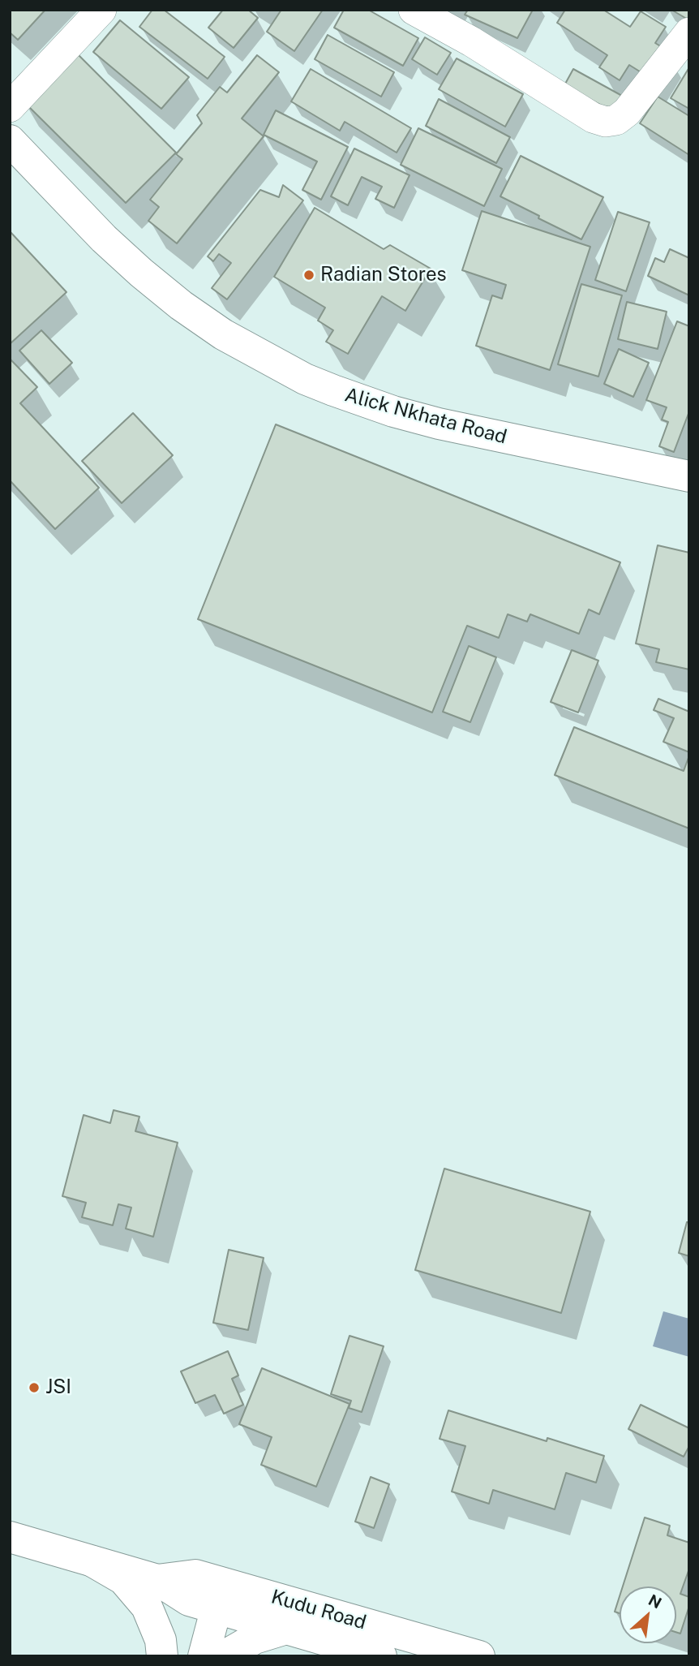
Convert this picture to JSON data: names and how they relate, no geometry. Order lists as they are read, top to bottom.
{
  "streets": {
    "main road": ["Alick Nkhata Road", "Kudu Road"]
  },
  "places": ["Radian Stores", "JSI"],
  "north": "top right"
}
